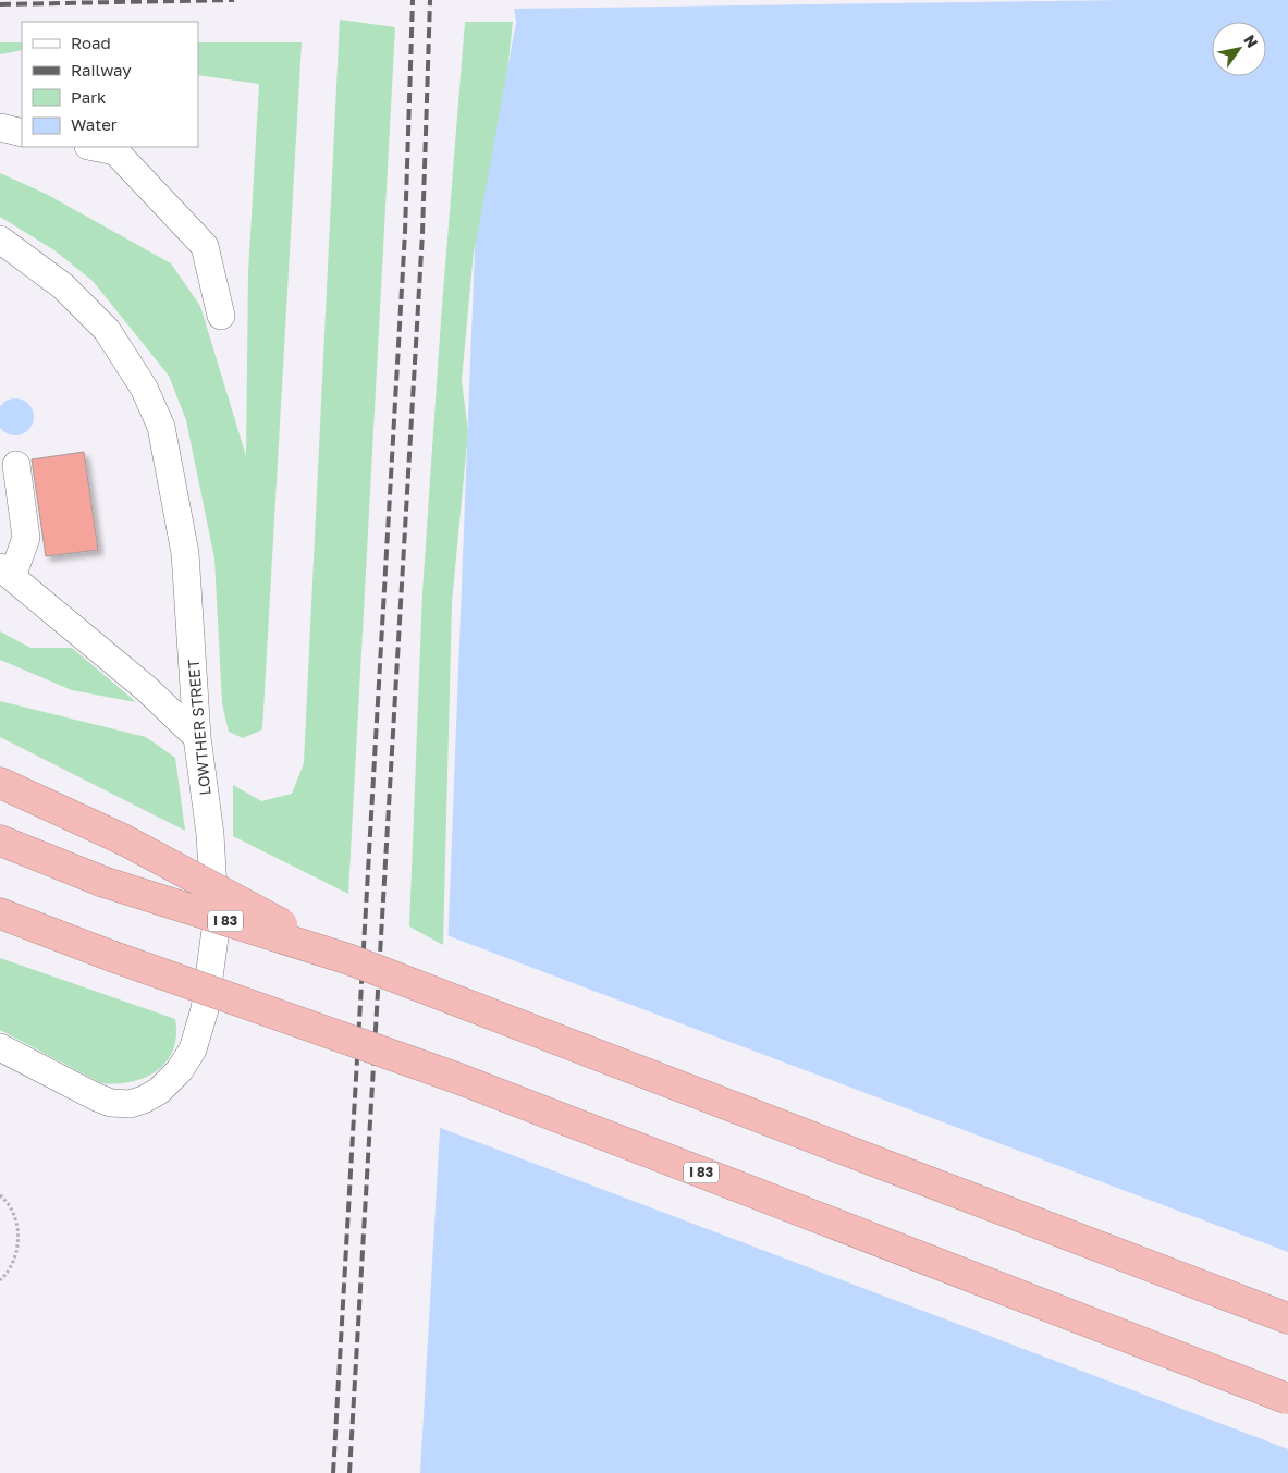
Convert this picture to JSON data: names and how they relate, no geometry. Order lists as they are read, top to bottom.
{
  "streets": {
    "highway": ["I 83"],
    "street": ["LOWTHER STREET"]
  },
  "legend": [
    "Road",
    "Railway",
    "Park",
    "Water"
  ],
  "north": "top right"
}
